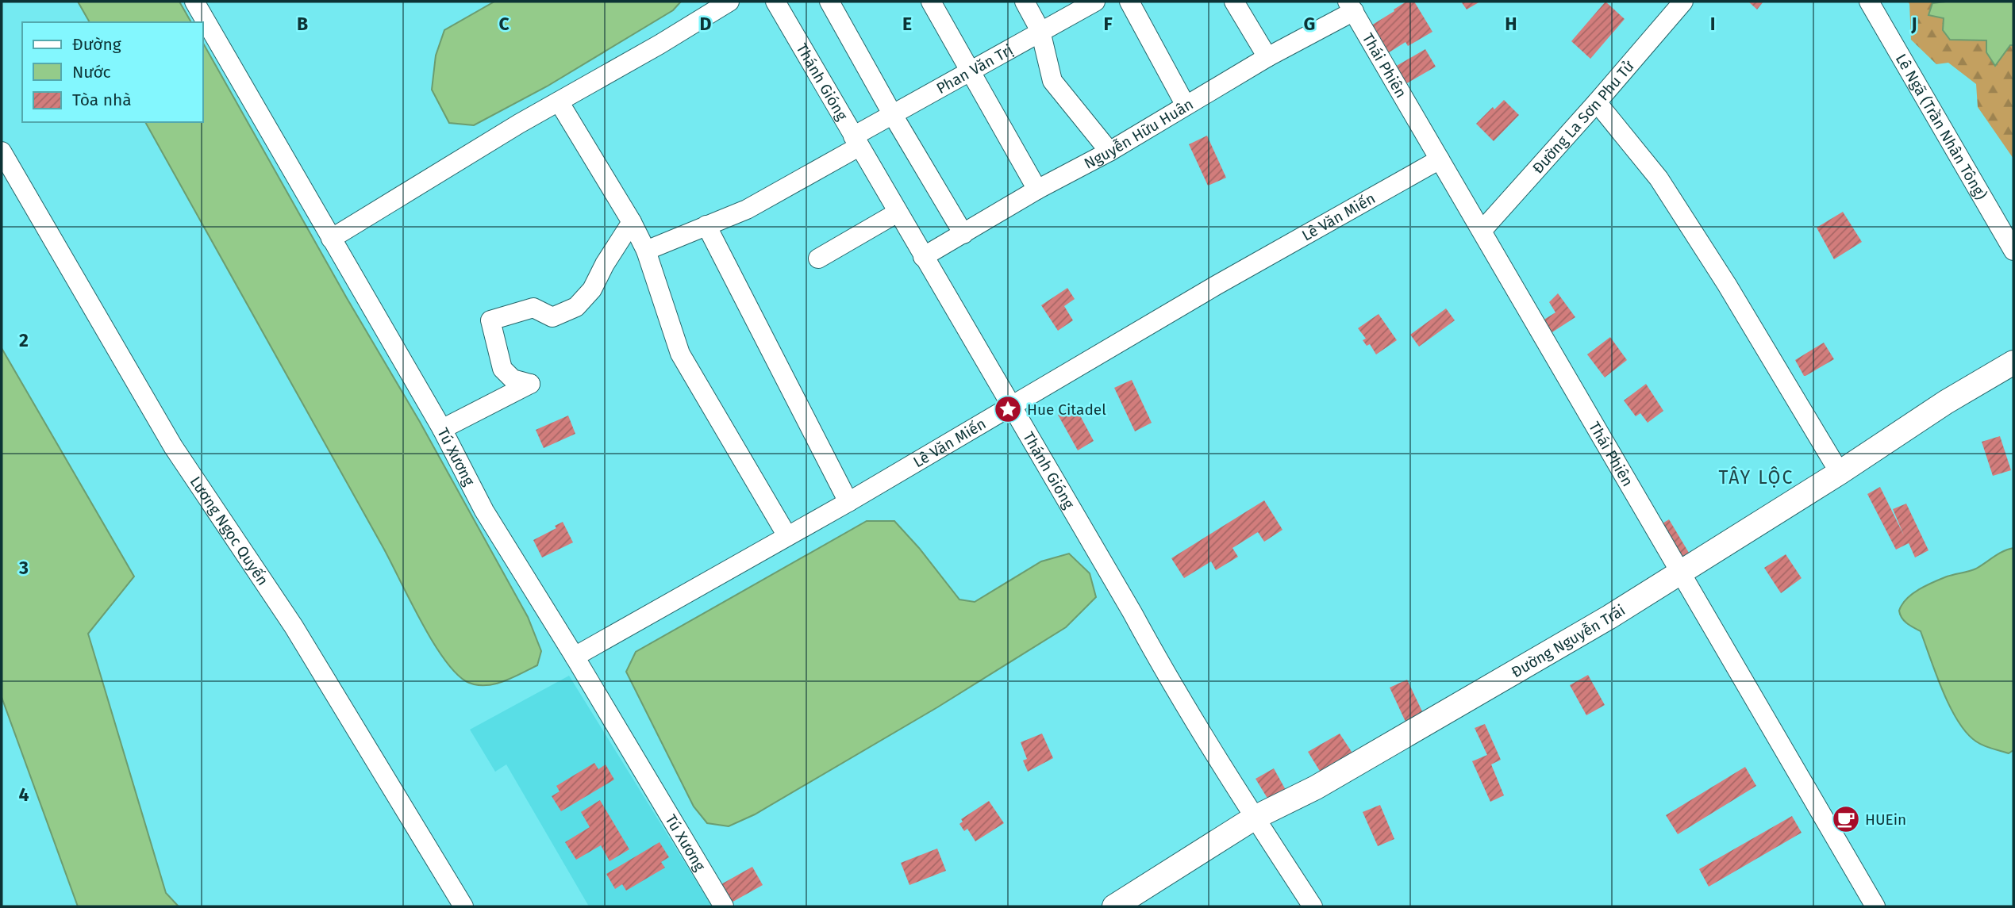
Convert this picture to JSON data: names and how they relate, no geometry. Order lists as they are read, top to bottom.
{
  "streets": {
    "main road": ["Đường Nguyễn Trãi"],
    "street": [
      "Thái Phiên",
      "Phan Văn Trị",
      "Thánh Gióng",
      "Đường La Sơn Phu Tử",
      "Lê Ngã (Trần Nhân Tông)",
      "Nguyễn Hữu Huân",
      "Lê Văn Miến",
      "Tú Xương",
      "Lương Ngọc Quyến"
    ]
  },
  "crossings": [
    ["Thái Phiên", "Đường La Sơn Phu Tử"],
    ["Thái Phiên", "Nguyễn Hữu Huân"],
    ["Thái Phiên", "Lê Văn Miến"],
    ["Thái Phiên", "Đường Nguyễn Trãi"],
    ["Phan Văn Trị", "Thánh Gióng"],
    ["Thánh Gióng", "Nguyễn Hữu Huân"],
    ["Thánh Gióng", "Lê Văn Miến"],
    ["Thánh Gióng", "Đường Nguyễn Trãi"],
    ["Lê Văn Miến", "Tú Xương"]
  ],
  "districts": ["TÂY LỘC"],
  "places": {
    "place": ["Hue Citadel"],
    "cafe": ["HUEin"]
  },
  "legend": ["Đường", "Nước", "Tòa nhà"],
  "grid": {
    "columns": [
      "B",
      "C",
      "D",
      "E",
      "F",
      "G",
      "H",
      "I",
      "J"
    ],
    "rows": ["2", "3", "4"]
  }
}
